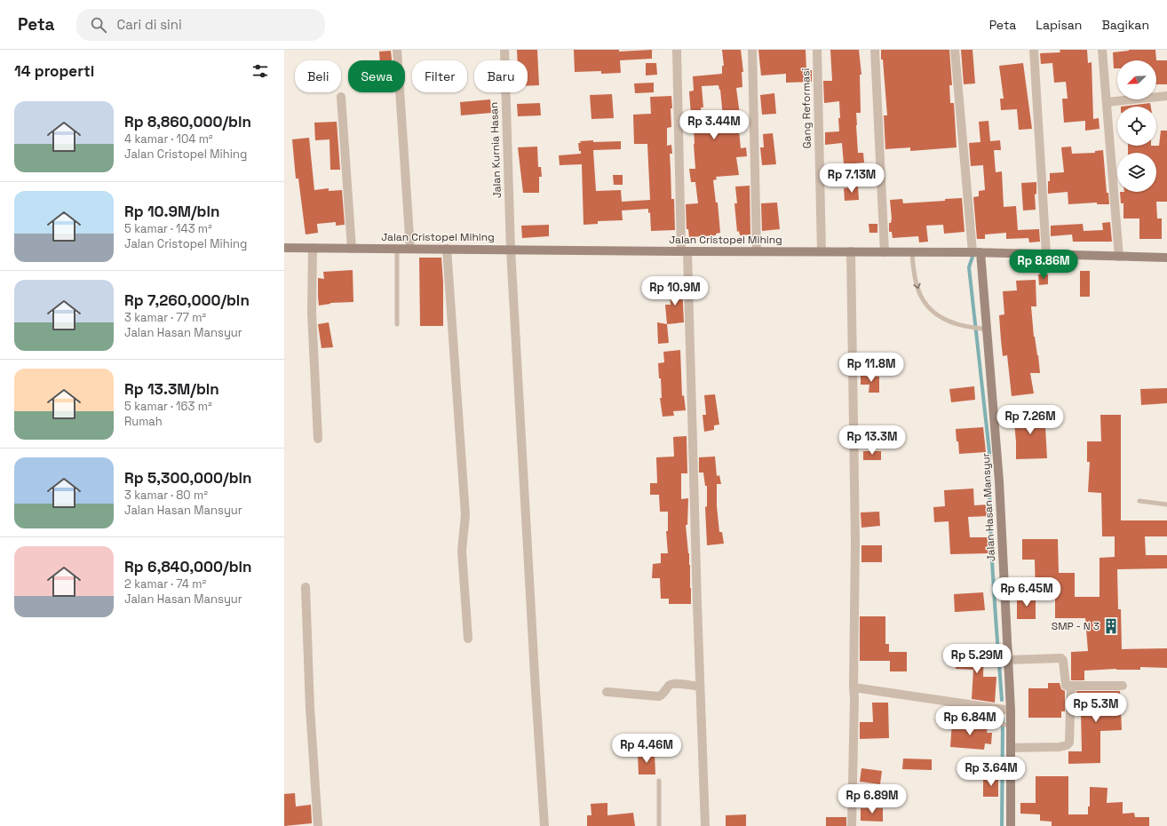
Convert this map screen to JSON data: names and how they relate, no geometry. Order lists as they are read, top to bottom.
{
  "streets": {
    "street": [
      "Gang Reformasi",
      "Jalan Kurnia Hasan",
      "Jalan Cristopel Mihing",
      "Jalan Hasan Mansyur"
    ]
  },
  "crossings": [
    ["Gang Reformasi", "Jalan Cristopel Mihing"],
    ["Jalan Kurnia Hasan", "Jalan Cristopel Mihing"],
    ["Jalan Cristopel Mihing", "Jalan Hasan Mansyur"]
  ],
  "places": {
    "building": ["SMP - N 3"]
  },
  "north": "bottom left",
  "page": {
    "header": "Peta",
    "search": "Cari di sini",
    "nav": ["Peta", "Lapisan", "Bagikan"],
    "heading": "14 properti",
    "chip": [
      "Beli",
      "Sewa",
      "Filter",
      "Baru"
    ],
    "list": [
      {
        "name": "Rp 8,860,000/bln",
        "note": "4 kamar · 104 m² · Jalan Cristopel Mihing"
      },
      {
        "name": "Rp 10.9M/bln",
        "note": "5 kamar · 143 m² · Jalan Cristopel Mihing"
      },
      {
        "name": "Rp 7,260,000/bln",
        "note": "3 kamar · 77 m² · Jalan Hasan Mansyur"
      },
      {
        "name": "Rp 13.3M/bln",
        "note": "5 kamar · 163 m² · Rumah"
      },
      {
        "name": "Rp 5,300,000/bln",
        "note": "3 kamar · 80 m² · Jalan Hasan Mansyur"
      },
      {
        "name": "Rp 6,840,000/bln",
        "note": "2 kamar · 74 m² · Jalan Hasan Mansyur"
      }
    ],
    "price": [
      "Rp 3.44M",
      "Rp 7.13M",
      "Rp 8.86M",
      "Rp 10.9M",
      "Rp 11.8M",
      "Rp 7.26M",
      "Rp 13.3M",
      "Rp 6.45M",
      "Rp 5.29M",
      "Rp 5.3M",
      "Rp 6.84M",
      "Rp 4.46M",
      "Rp 3.64M",
      "Rp 6.89M"
    ]
  }
}
